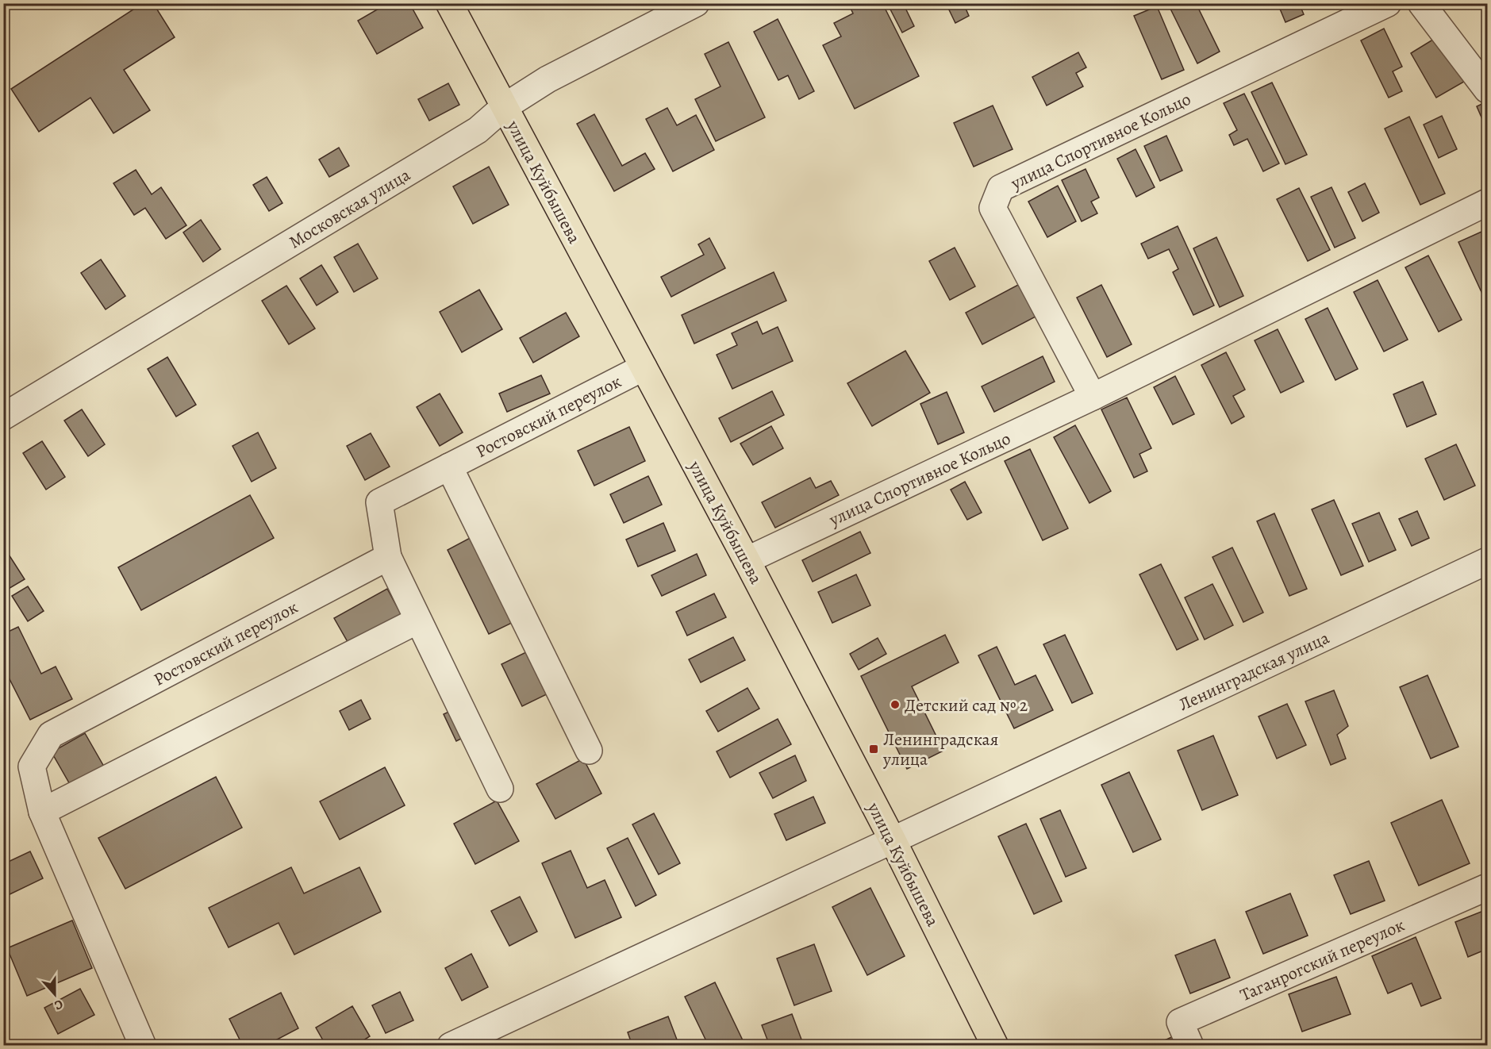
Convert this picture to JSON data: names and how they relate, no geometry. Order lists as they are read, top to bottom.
{
  "streets": {
    "main road": ["улица Куйбышева"],
    "street": [
      "улица Спортивное Кольцо",
      "Московская улица",
      "Ростовский переулок",
      "Ленинградская улица",
      "Таганрогский переулок"
    ]
  },
  "crossings": [
    ["улица Спортивное Кольцо", "улица Куйбышева"],
    ["улица Куйбышева", "Московская улица"],
    ["улица Куйбышева", "Ростовский переулок"],
    ["улица Куйбышева", "Ленинградская улица"]
  ],
  "places": {
    "other": ["Детский сад № 2"],
    "transit": ["Ленинградская улица"]
  },
  "north": "bottom"
}
